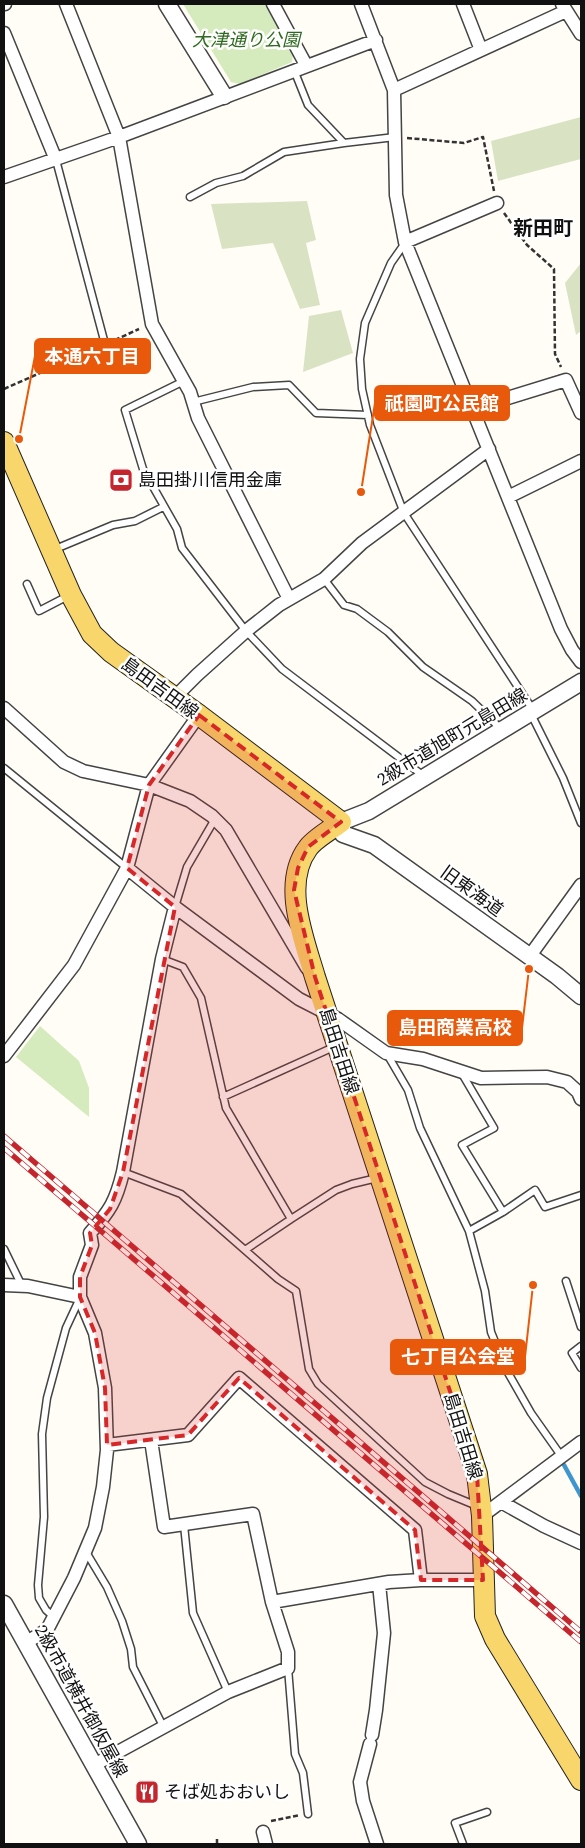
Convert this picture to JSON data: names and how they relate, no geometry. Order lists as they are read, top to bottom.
{
  "streets": {
    "main road": ["島田吉田線"],
    "street": ["2級市道旭町元島田線", "旧東海道", "2級市道横井御仮屋線"]
  },
  "crossings": [
    ["島田吉田線", "2級市道旭町元島田線"],
    ["島田吉田線", "旧東海道"],
    ["2級市道旭町元島田線", "旧東海道"]
  ],
  "districts": ["新田町"],
  "parks": ["大津通り公園"],
  "places": {
    "other": [
      "本通六丁目",
      "祇園町公民館",
      "島田商業高校",
      "七丁目公会堂"
    ],
    "bank": ["島田掛川信用金庫"],
    "restaurant": ["そば処おおいし"]
  }
}
